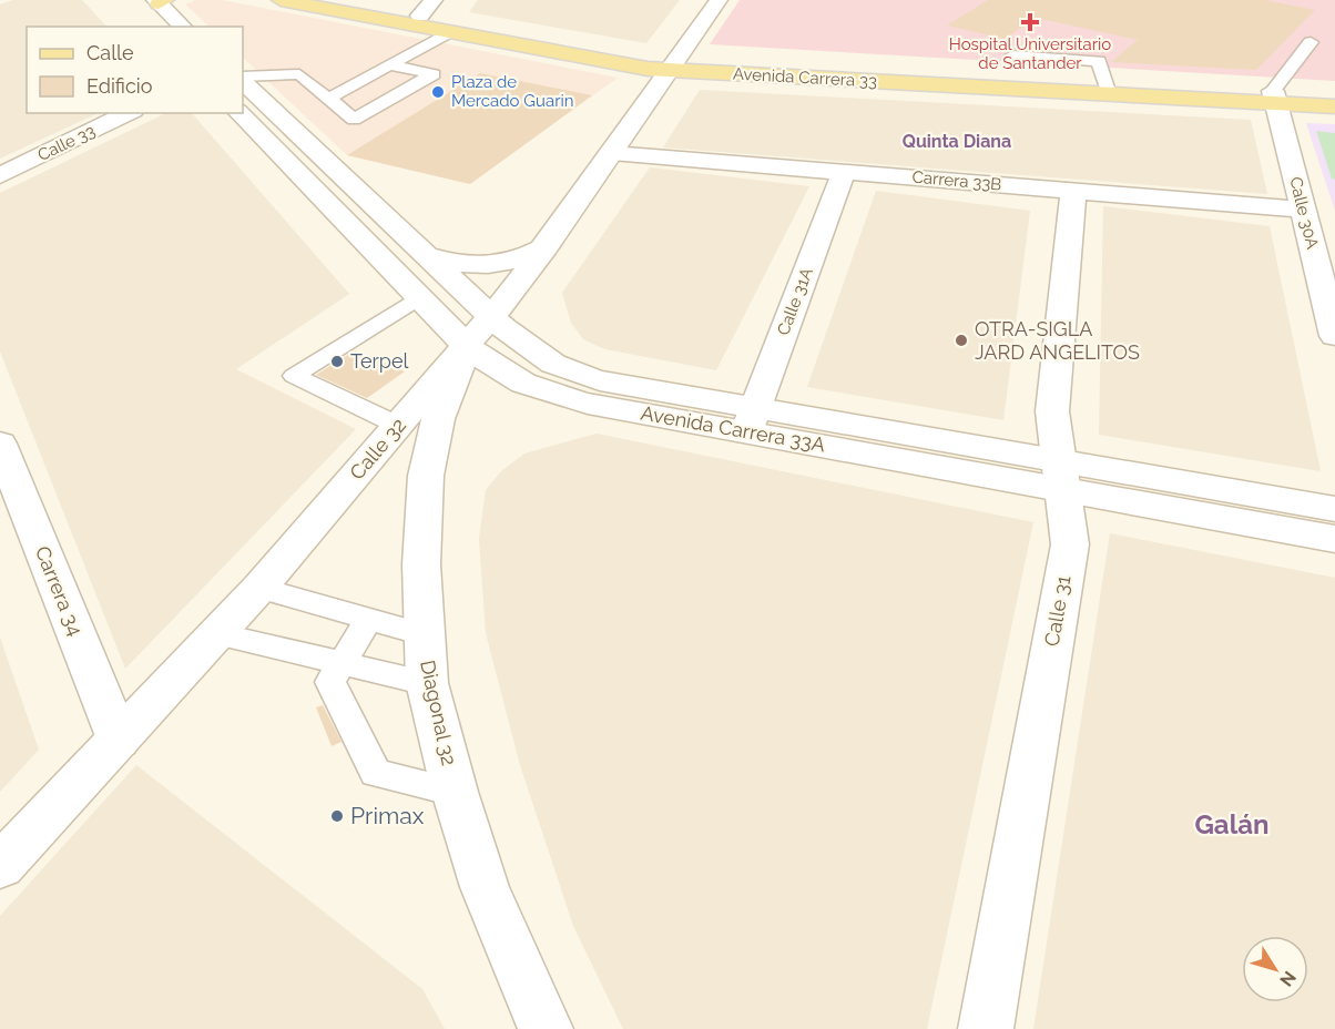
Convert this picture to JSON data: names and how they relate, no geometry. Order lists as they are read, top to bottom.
{
  "streets": {
    "main road": ["Avenida Carrera 33"],
    "street": [
      "Calle 33",
      "Carrera 33B",
      "Calle 30A",
      "Calle 31A",
      "Avenida Carrera 33A",
      "Calle 32",
      "Carrera 34",
      "Calle 31",
      "Diagonal 32"
    ]
  },
  "crossings": [
    ["Avenida Carrera 33", "Calle 30A"],
    ["Avenida Carrera 33", "Calle 32"],
    ["Carrera 33B", "Calle 30A"],
    ["Carrera 33B", "Calle 31A"],
    ["Carrera 33B", "Calle 32"],
    ["Carrera 33B", "Calle 31"],
    ["Calle 31A", "Avenida Carrera 33A"],
    ["Avenida Carrera 33A", "Calle 32"],
    ["Avenida Carrera 33A", "Calle 31"],
    ["Avenida Carrera 33A", "Diagonal 32"],
    ["Calle 32", "Carrera 34"],
    ["Calle 32", "Diagonal 32"]
  ],
  "districts": ["Quinta Diana", "Galán"],
  "places": {
    "health": ["Hospital Universitario de Santander"],
    "other": [
      "Plaza de Mercado Guarin",
      "OTRA-SIGLA JARD ANGELITOS",
      "Terpel",
      "Primax"
    ]
  },
  "legend": ["Calle", "Edificio"],
  "north": "bottom right"
}
